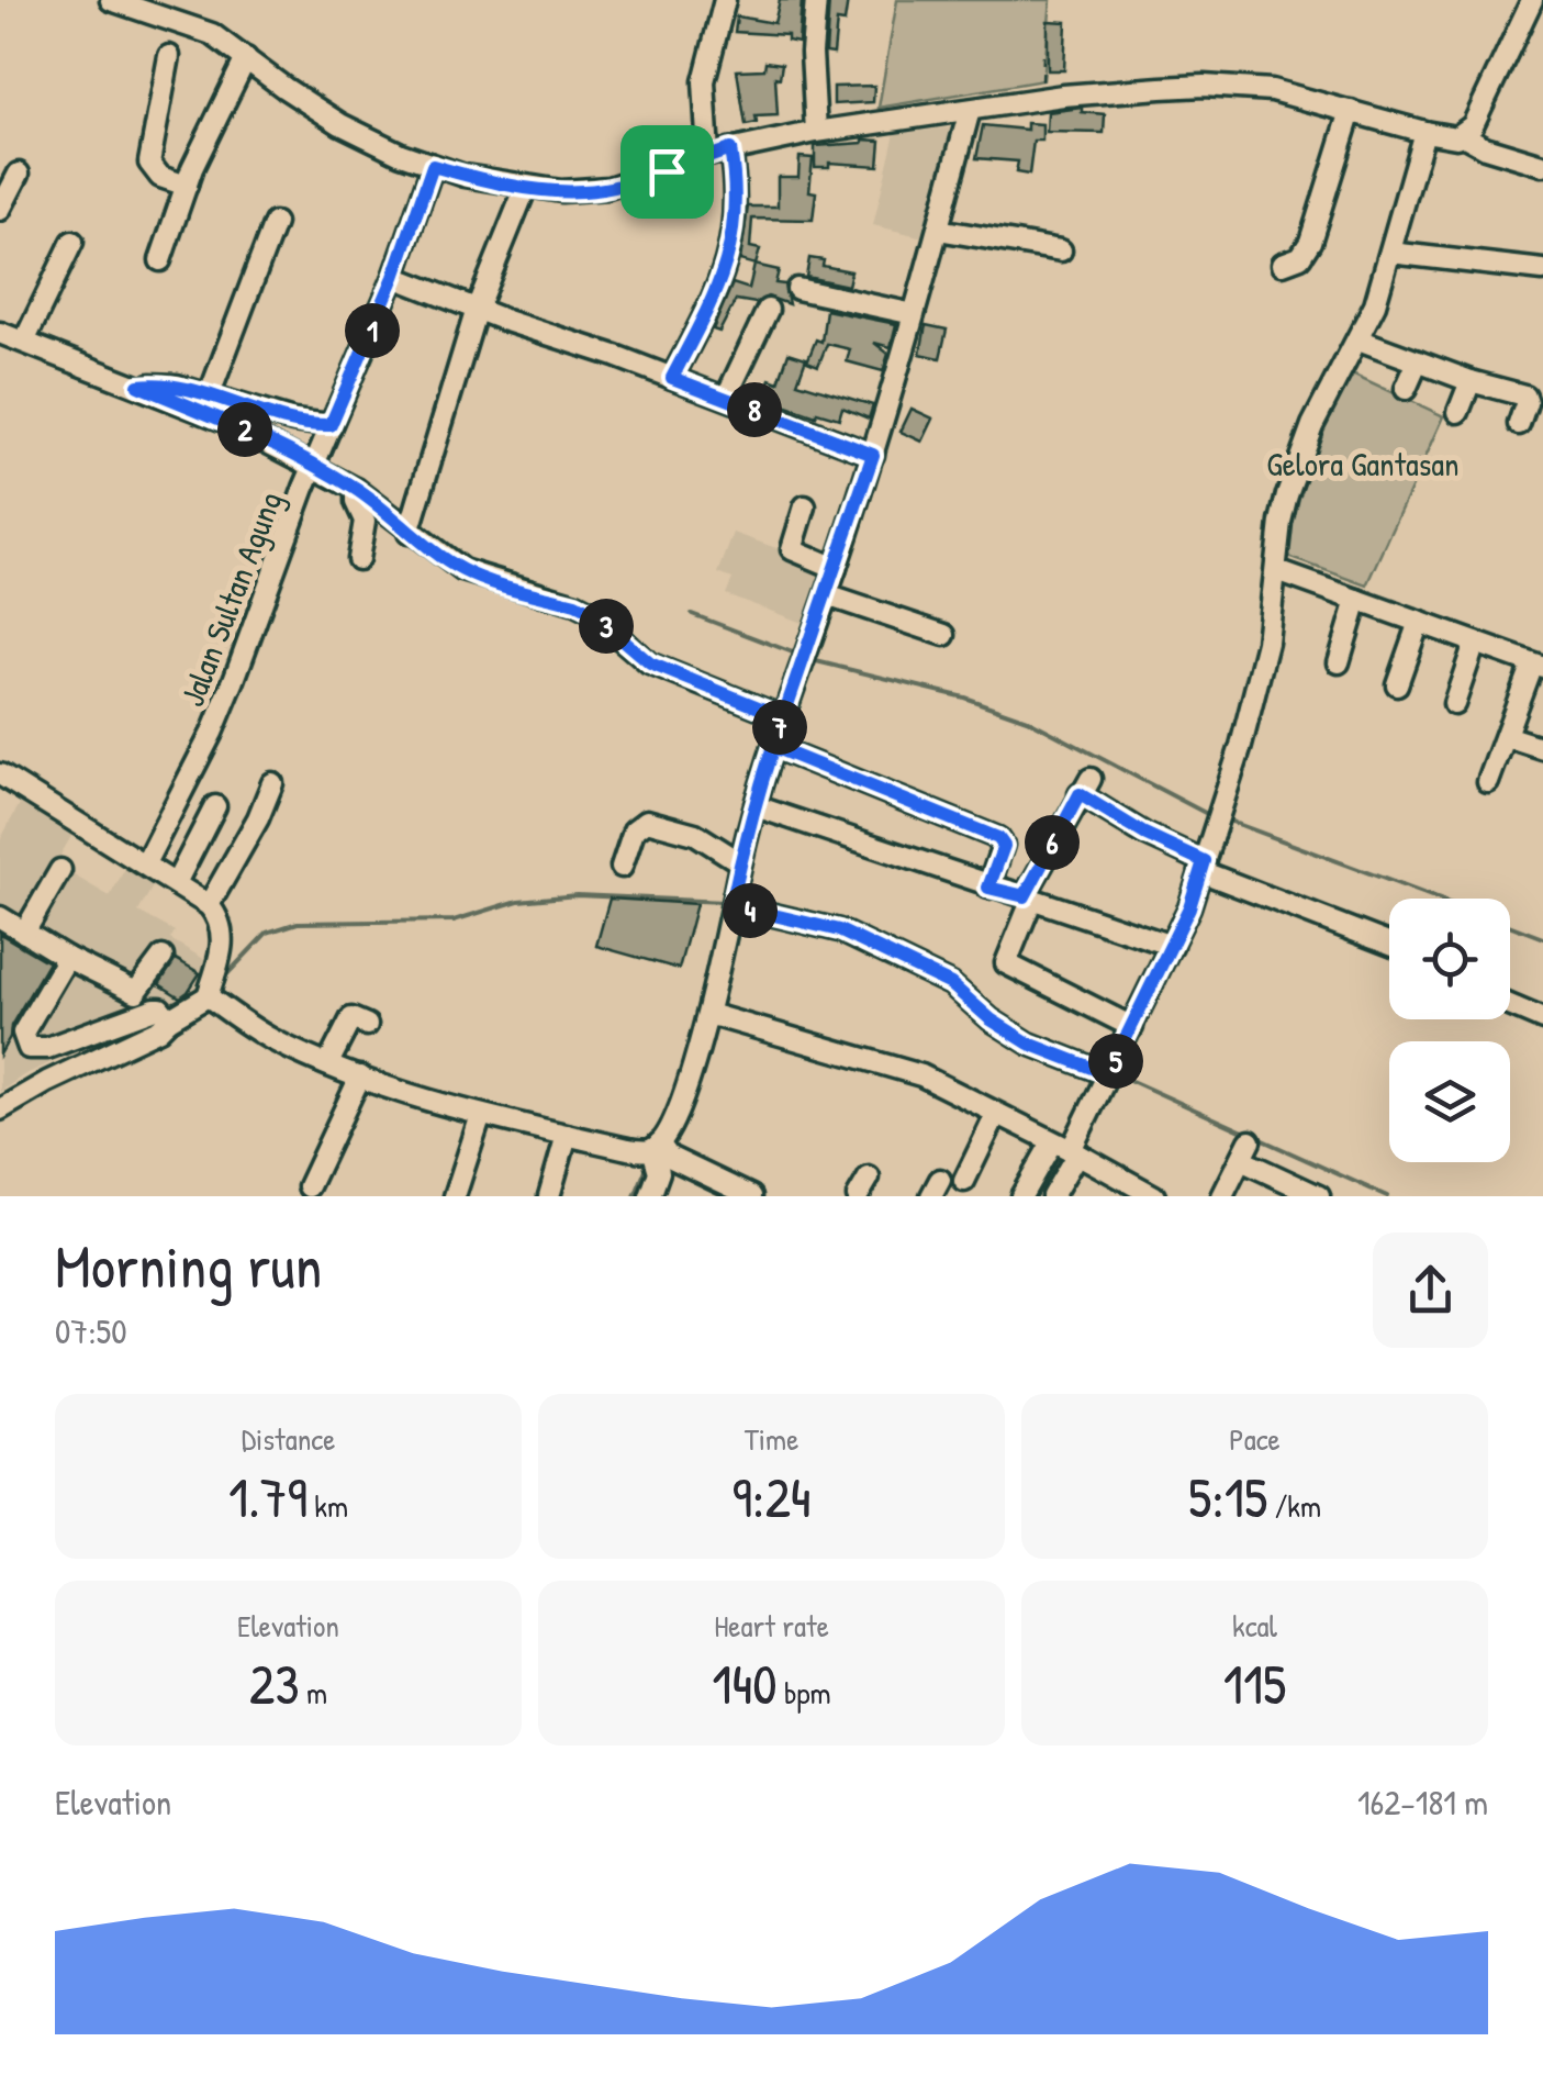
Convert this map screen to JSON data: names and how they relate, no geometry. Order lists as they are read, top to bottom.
{
  "streets": {
    "street": ["Jalan Sultan Agung"]
  },
  "parks": ["Gelora Gantasan"],
  "page": {
    "pins": [
      "1",
      "8",
      "2",
      "3",
      "7",
      "6",
      "4",
      "5"
    ],
    "heading": ["Morning run", "07:50"],
    "stats": [
      ["Distance", "1.79 km"],
      ["Time", "9:24"],
      ["Pace", "5:15 /km"],
      ["Elevation", "23 m"],
      ["Heart rate", "140 bpm"],
      ["kcal", "115"]
    ],
    "chart": ["Elevation", "162–181 m"]
  }
}
